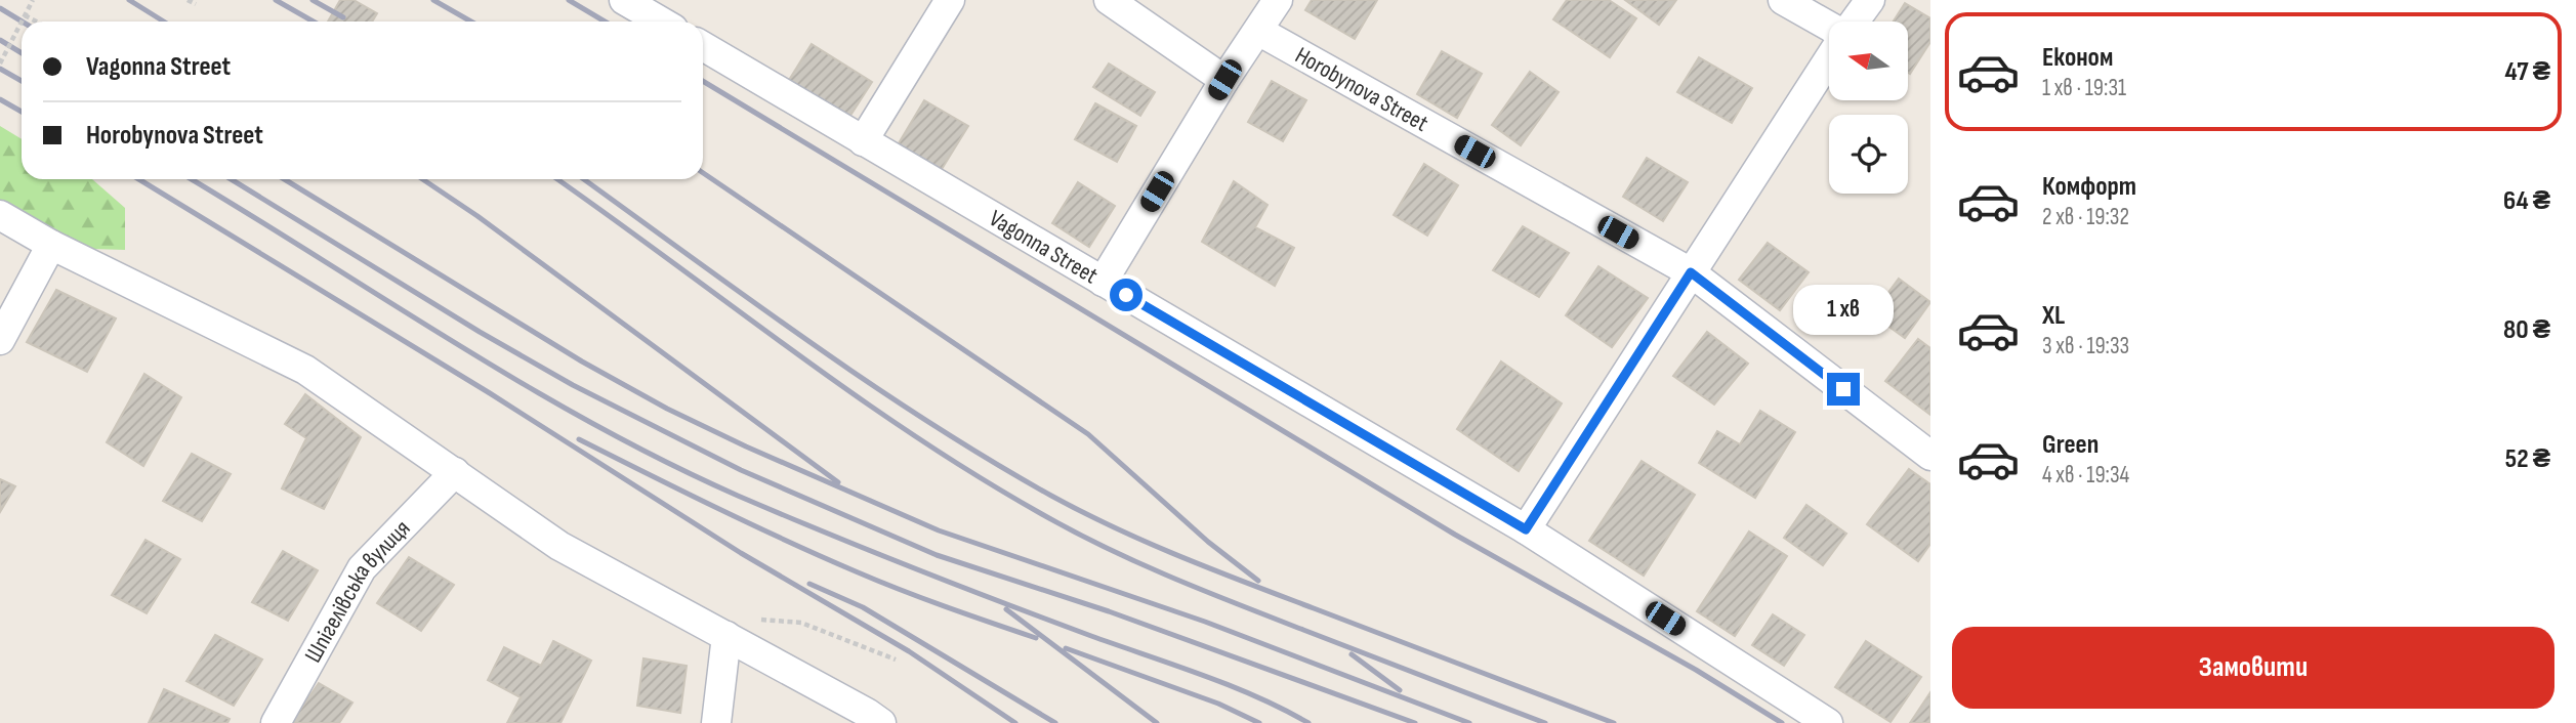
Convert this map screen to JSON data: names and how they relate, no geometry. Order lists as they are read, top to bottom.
{
  "streets": {
    "street": ["Horobynova Street", "Vagonna Street", "Шпігелівська вулиця"]
  },
  "north": "left",
  "page": {
    "list": [
      {
        "name": "Економ",
        "note": "1 хв · 19:31",
        "value": "47 ₴"
      },
      {
        "name": "Комфорт",
        "note": "2 хв · 19:32",
        "value": "64 ₴"
      },
      {
        "name": "XL",
        "note": "3 хв · 19:33",
        "value": "80 ₴"
      },
      {
        "name": "Green",
        "note": "4 хв · 19:34",
        "value": "52 ₴"
      }
    ],
    "banner": ["Vagonna Street", "Horobynova Street"],
    "bubble": "1 хв",
    "buttons": "Замовити"
  }
}
